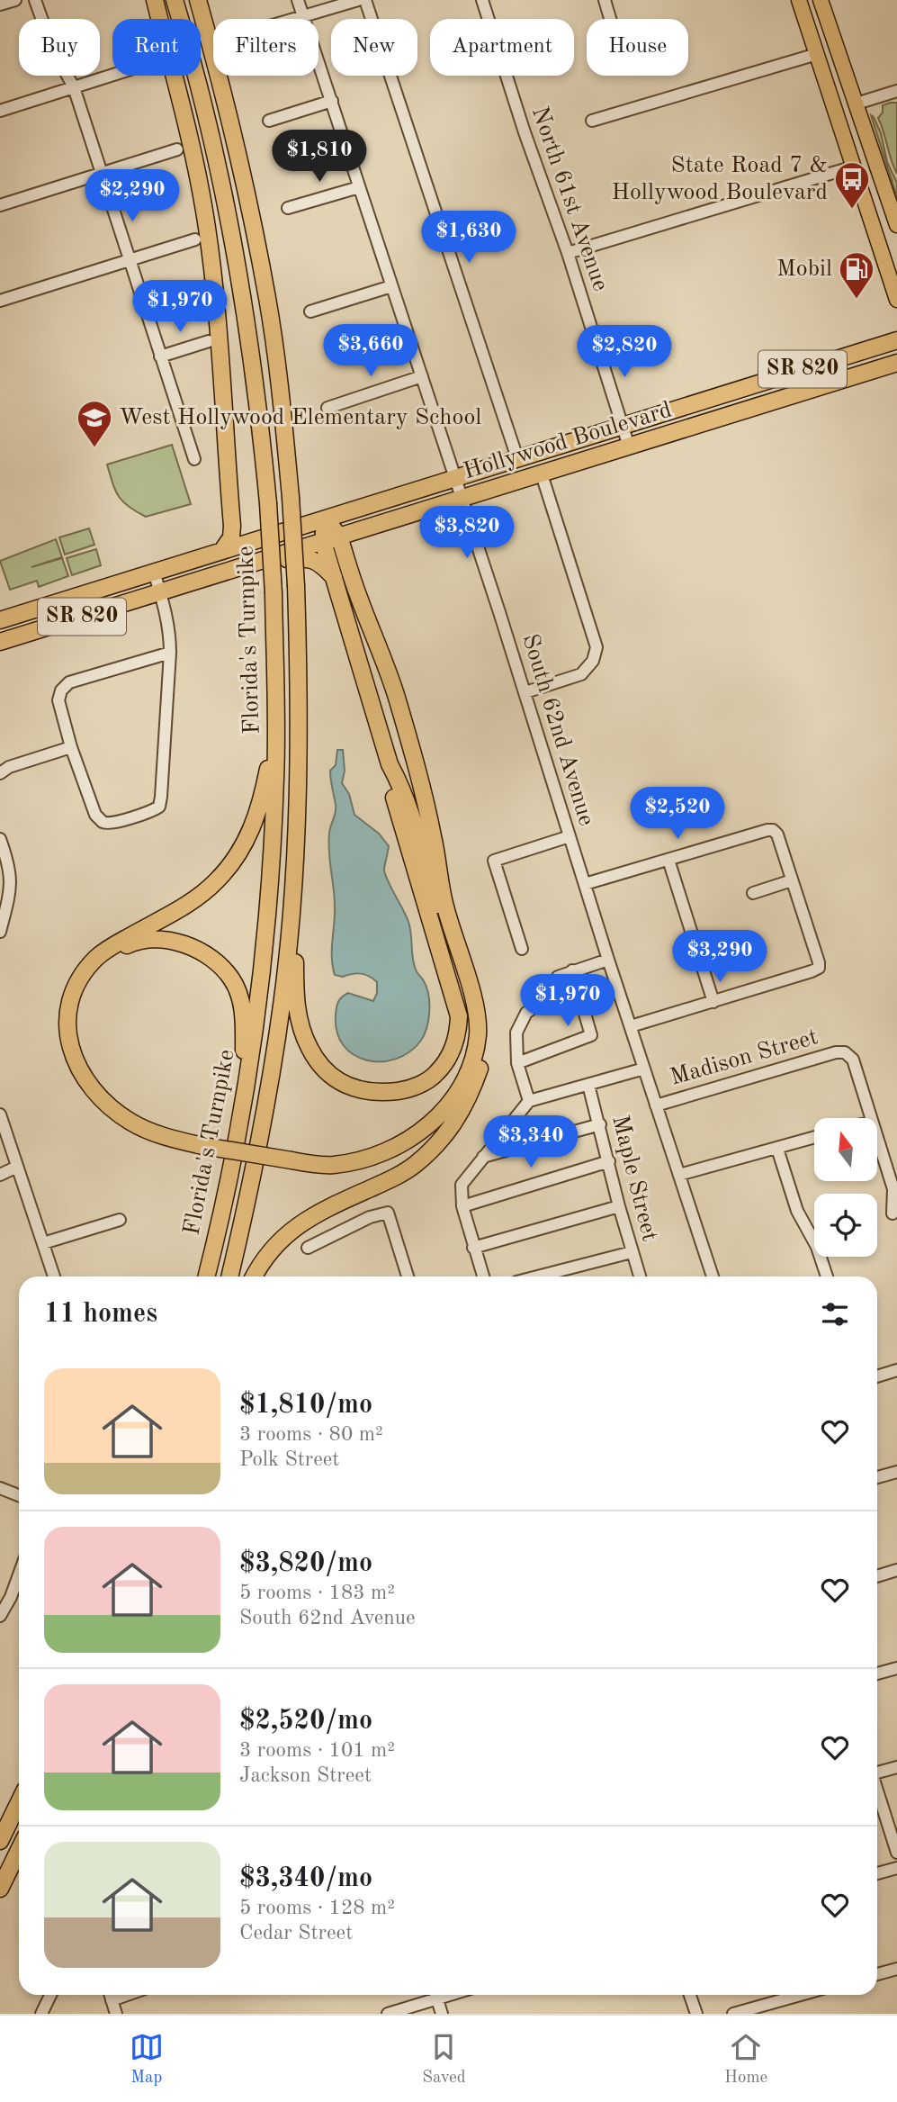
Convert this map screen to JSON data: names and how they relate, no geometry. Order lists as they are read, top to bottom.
{
  "streets": {
    "highway": ["SR 820", "Hollywood Boulevard", "Florida's Turnpike"],
    "street": [
      "North 61st Avenue",
      "South 62nd Avenue",
      "Madison Street",
      "Maple Street"
    ]
  },
  "crossings": [
    ["North 61st Avenue", "Hollywood Boulevard"],
    ["Hollywood Boulevard", "South 62nd Avenue"],
    ["South 62nd Avenue", "Madison Street"]
  ],
  "places": {
    "bus stop": ["State Road 7 & Hollywood Boulevard"],
    "fuel station": ["Mobil"],
    "school or university": ["West Hollywood Elementary School"]
  },
  "north": "top",
  "page": {
    "chip": [
      "Buy",
      "Rent",
      "Filters",
      "New",
      "Apartment",
      "House"
    ],
    "price": [
      "$1,810",
      "$2,290",
      "$1,630",
      "$1,970",
      "$3,660",
      "$2,820",
      "$3,820",
      "$2,520",
      "$3,290",
      "$1,970",
      "$3,340"
    ],
    "heading": "11 homes",
    "list": [
      {
        "name": "$1,810/mo",
        "note": "3 rooms · 80 m² · Polk Street"
      },
      {
        "name": "$3,820/mo",
        "note": "5 rooms · 183 m² · South 62nd Avenue"
      },
      {
        "name": "$2,520/mo",
        "note": "3 rooms · 101 m² · Jackson Street"
      },
      {
        "name": "$3,340/mo",
        "note": "5 rooms · 128 m² · Cedar Street"
      }
    ],
    "tabs": ["Map", "Saved", "Home"]
  }
}
